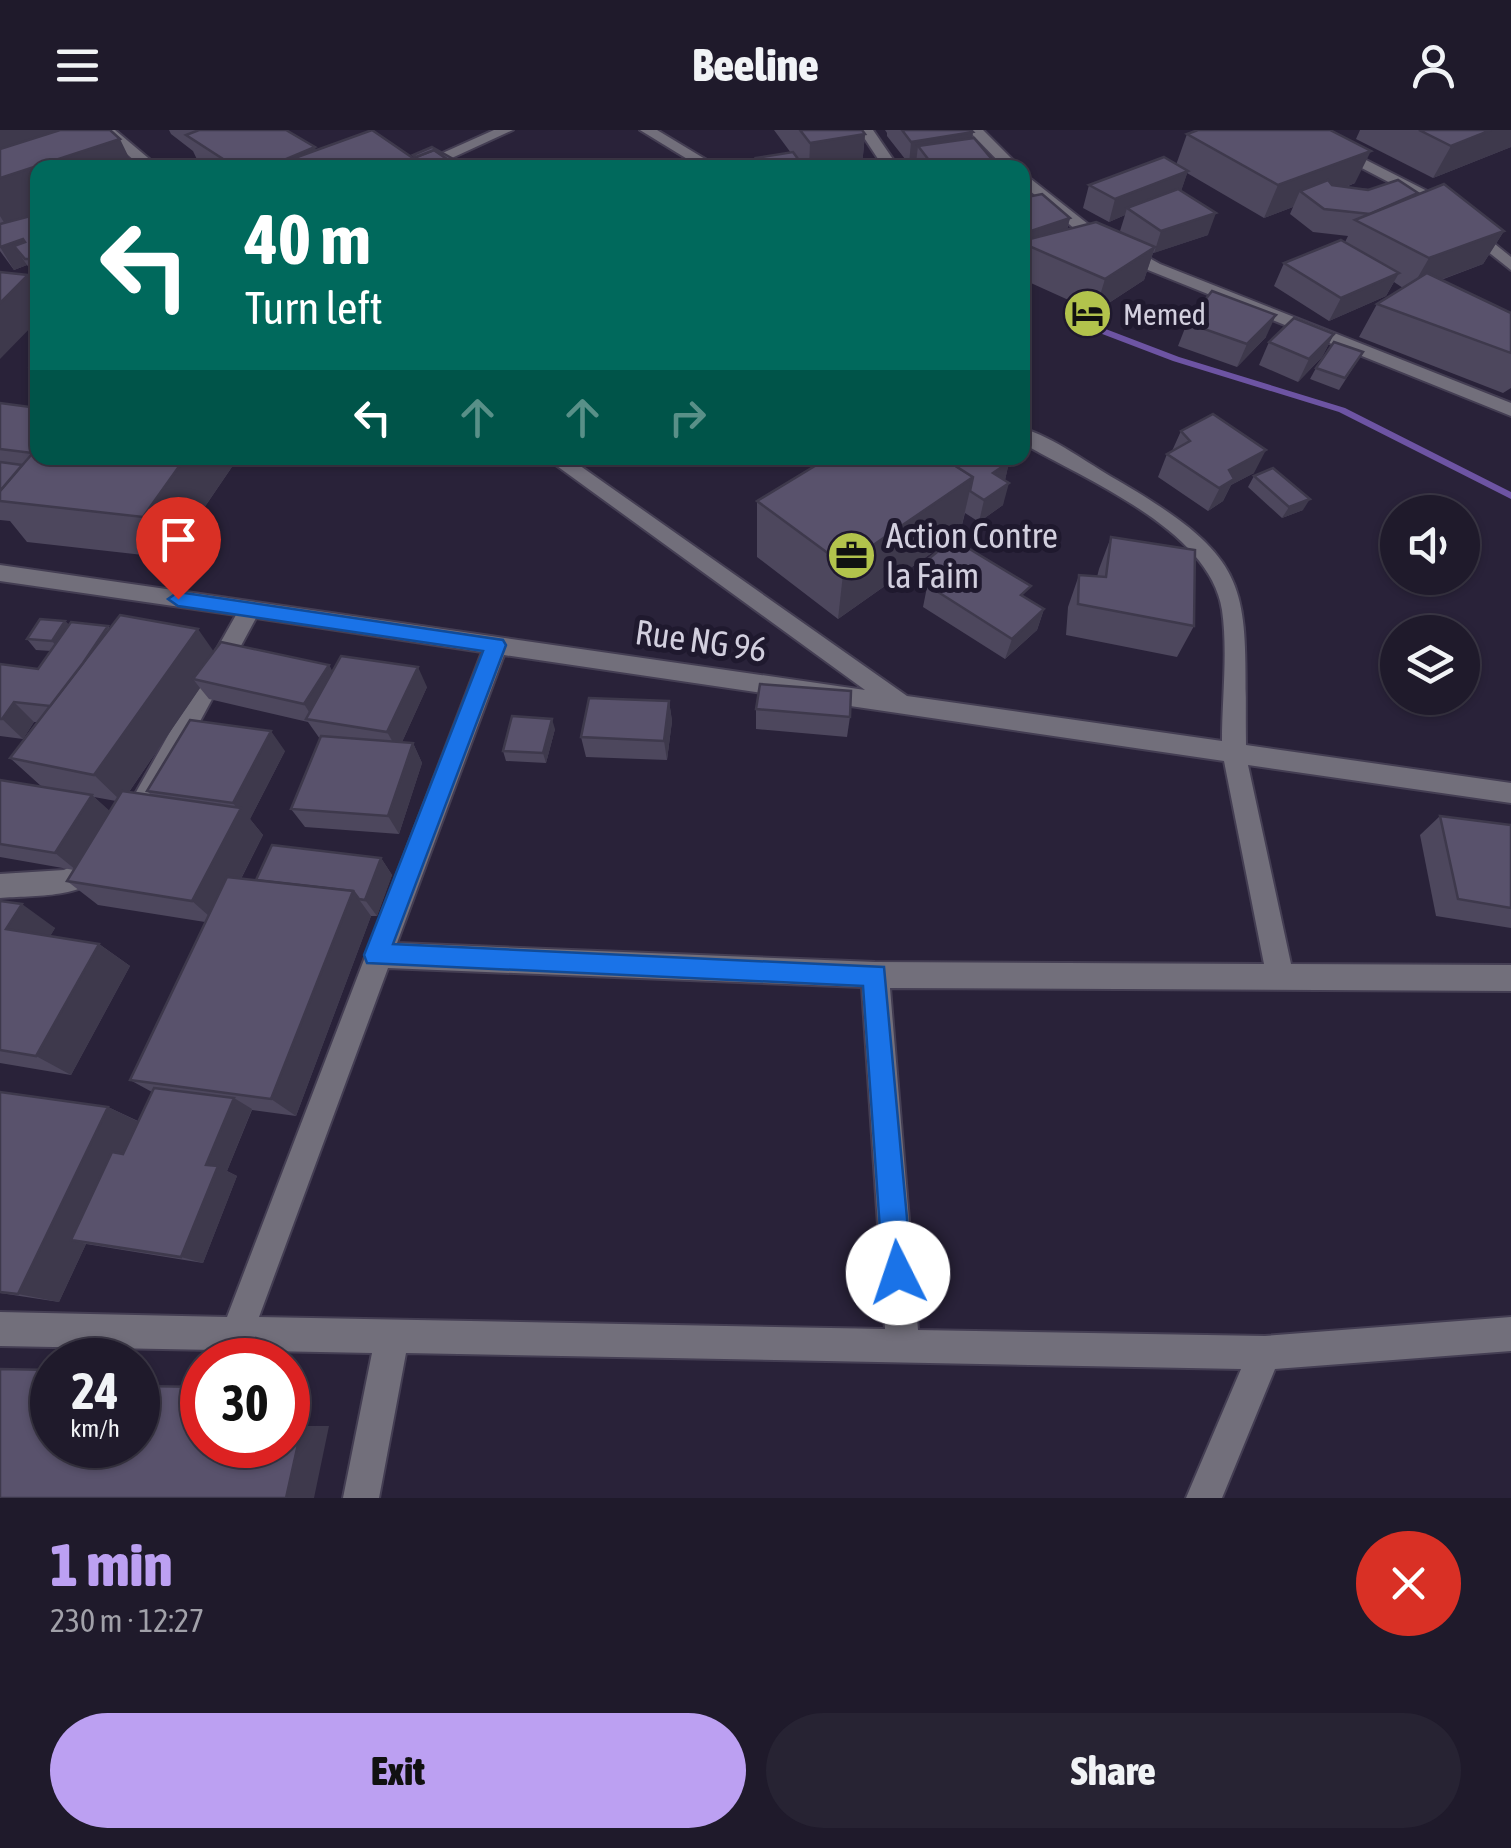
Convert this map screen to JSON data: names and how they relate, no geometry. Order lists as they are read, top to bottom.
{
  "streets": {
    "street": ["Rue NG 96"]
  },
  "places": {
    "hotel": ["Memed"],
    "office": ["Action Contre la Faim"]
  },
  "page": {
    "header": "Beeline",
    "turn": ["40 m", "Turn left"],
    "speed": "24 km/h",
    "limit": "30",
    "heading": ["1 min", "230 m · 12:27"],
    "buttons": ["Exit", "Share"]
  }
}
